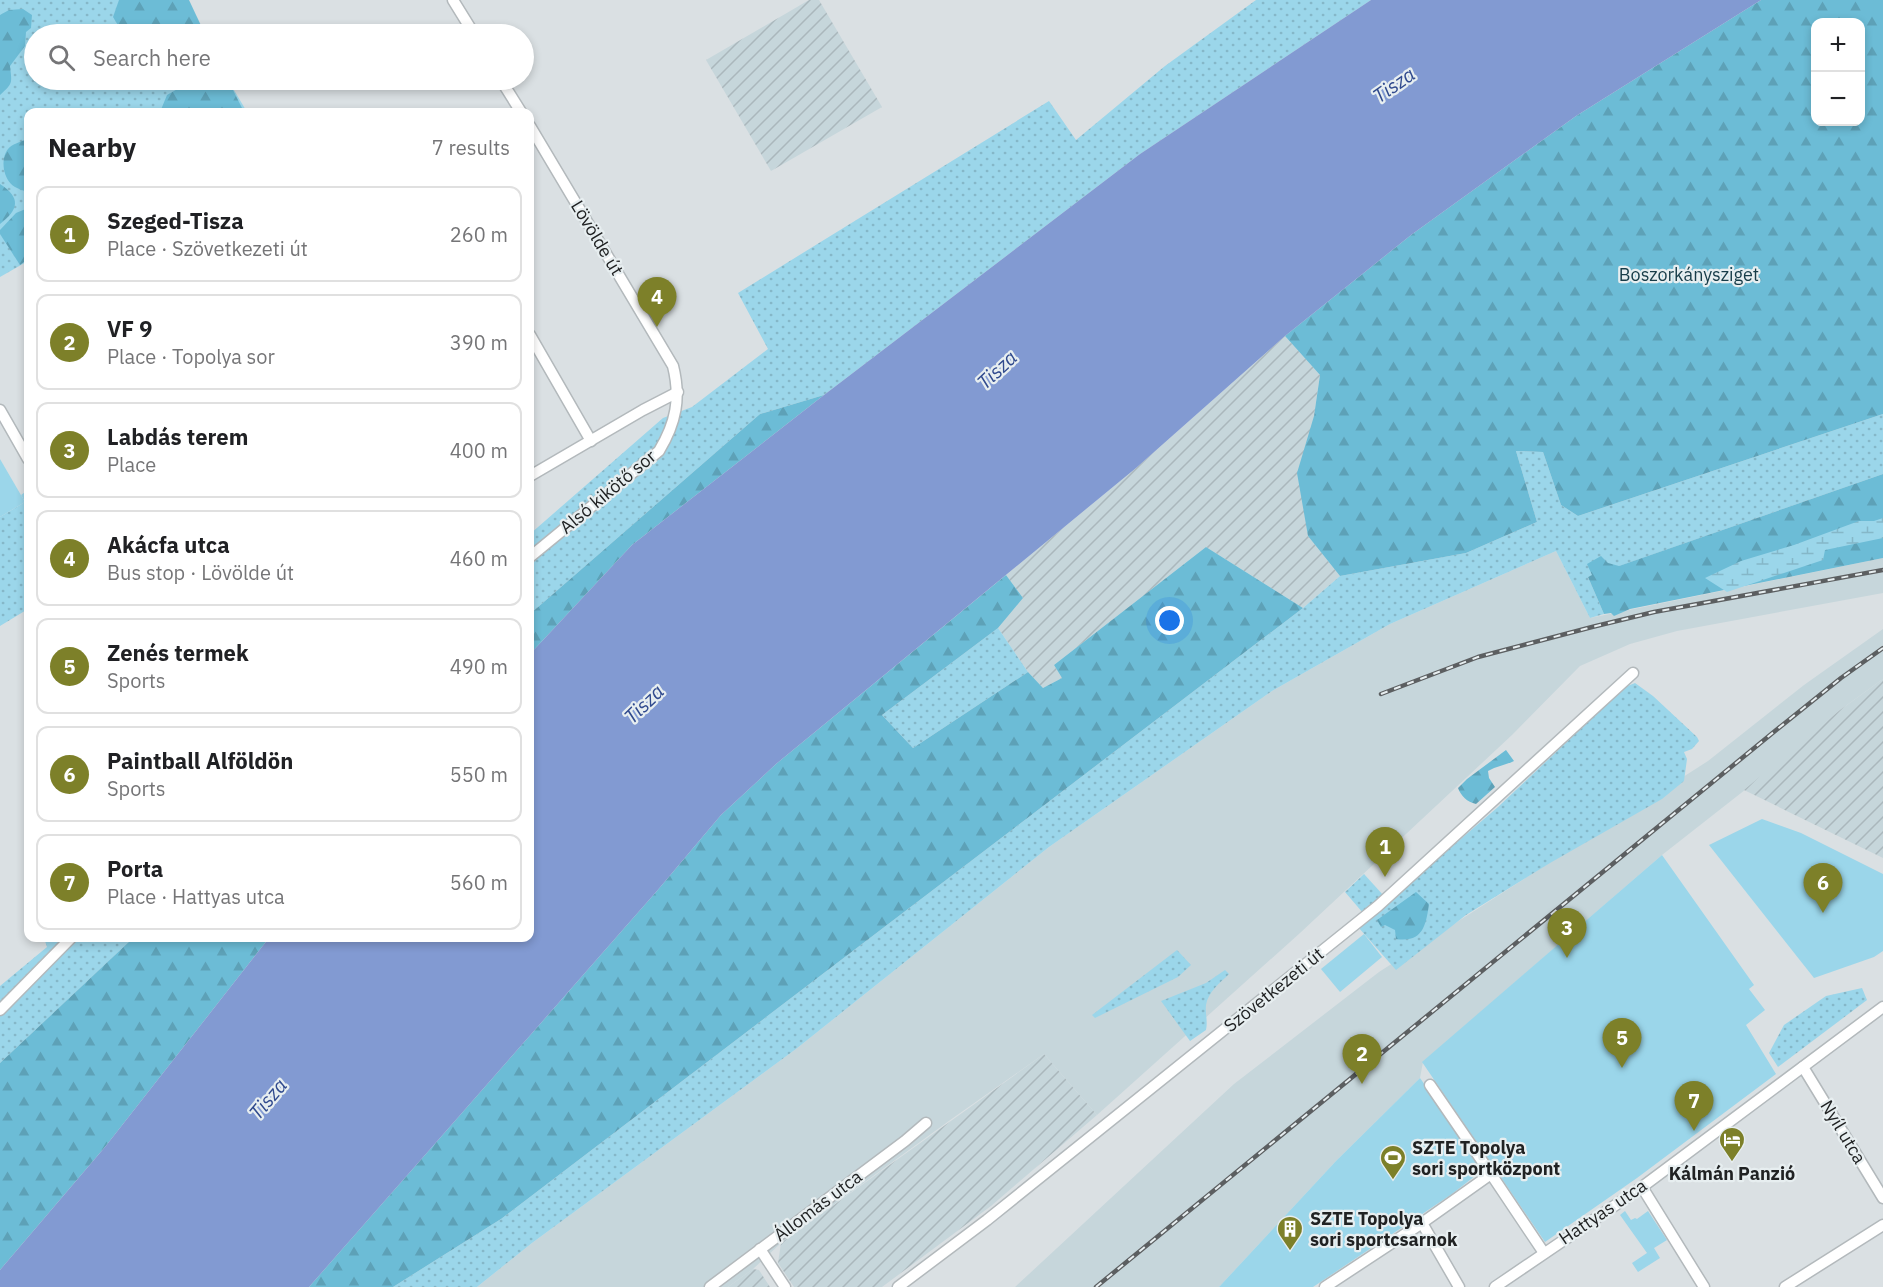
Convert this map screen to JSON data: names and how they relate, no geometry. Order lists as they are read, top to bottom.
{
  "streets": {
    "street": [
      "Lövölde út",
      "Alsó kikötő sor",
      "Szövetkezeti út",
      "Nyíl utca",
      "Állomás utca",
      "Hattyas utca"
    ]
  },
  "crossings": [
    ["Lövölde út", "Alsó kikötő sor"],
    ["Nyíl utca", "Hattyas utca"]
  ],
  "water": ["Tisza"],
  "parks": ["Boszorkánysziget"],
  "places": {
    "hotel": ["Kálmán Panzió"],
    "sports": ["SZTE Topolya sori sportközpont"],
    "building": ["SZTE Topolya sori sportcsarnok"]
  },
  "page": {
    "map_buttons": ["+", "−"],
    "search": "Search here",
    "heading": ["Nearby", "7 results"],
    "list": [
      {
        "mark": "1",
        "name": "Szeged-Tisza",
        "note": "Place · Szövetkezeti út",
        "value": "260 m"
      },
      {
        "mark": "2",
        "name": "VF 9",
        "note": "Place · Topolya sor",
        "value": "390 m"
      },
      {
        "mark": "3",
        "name": "Labdás terem",
        "note": "Place",
        "value": "400 m"
      },
      {
        "mark": "4",
        "name": "Akácfa utca",
        "note": "Bus stop · Lövölde út",
        "value": "460 m"
      },
      {
        "mark": "5",
        "name": "Zenés termek",
        "note": "Sports",
        "value": "490 m"
      },
      {
        "mark": "6",
        "name": "Paintball Alföldön",
        "note": "Sports",
        "value": "550 m"
      },
      {
        "mark": "7",
        "name": "Porta",
        "note": "Place · Hattyas utca",
        "value": "560 m"
      }
    ],
    "pins": [
      "4",
      "1",
      "6",
      "3",
      "5",
      "2",
      "7"
    ]
  }
}
